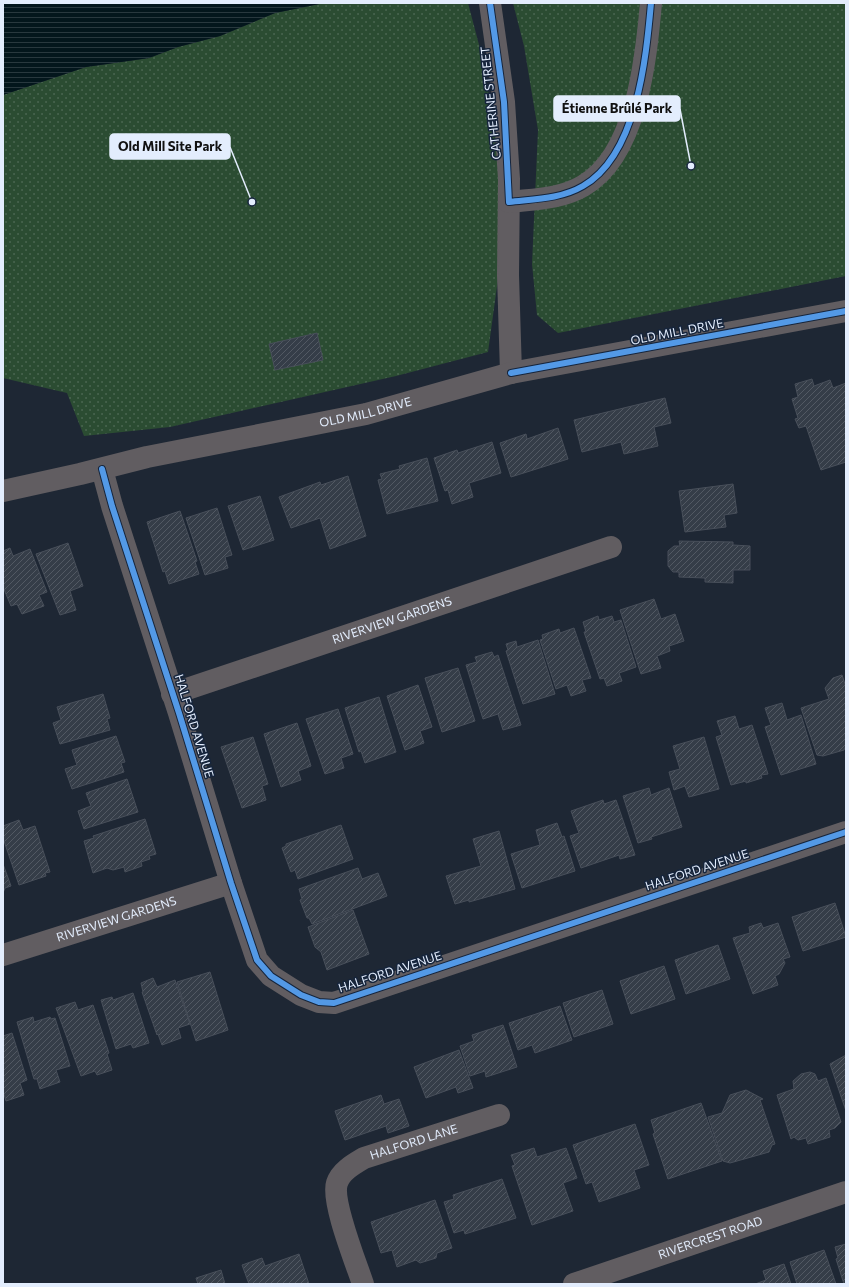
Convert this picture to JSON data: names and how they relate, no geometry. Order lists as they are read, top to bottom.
{
  "streets": {
    "street": [
      "CATHERINE STREET",
      "OLD MILL DRIVE",
      "RIVERVIEW GARDENS",
      "HALFORD AVENUE",
      "HALFORD LANE",
      "RIVERCREST ROAD"
    ]
  },
  "crossings": [
    ["CATHERINE STREET", "OLD MILL DRIVE"],
    ["OLD MILL DRIVE", "HALFORD AVENUE"],
    ["RIVERVIEW GARDENS", "HALFORD AVENUE"]
  ],
  "places": ["Étienne Brûlé Park", "Old Mill Site Park"]
}
